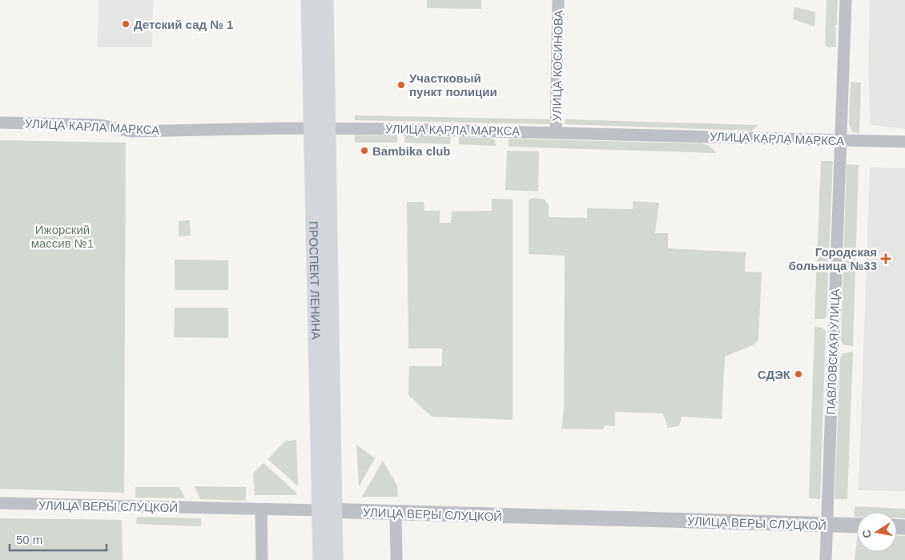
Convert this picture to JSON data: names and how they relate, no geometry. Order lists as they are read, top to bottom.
{
  "streets": {
    "main road": ["ПРОСПЕКТ ЛЕНИНА"],
    "street": [
      "УЛИЦА КОСИНОВА",
      "УЛИЦА КАРЛА МАРКСА",
      "ПАВЛОВСКАЯ УЛИЦА",
      "УЛИЦА ВЕРЫ СЛУЦКОЙ"
    ]
  },
  "crossings": [
    ["УЛИЦА КОСИНОВА", "УЛИЦА КАРЛА МАРКСА"],
    ["УЛИЦА КАРЛА МАРКСА", "ПРОСПЕКТ ЛЕНИНА"],
    ["УЛИЦА КАРЛА МАРКСА", "ПАВЛОВСКАЯ УЛИЦА"],
    ["ПРОСПЕКТ ЛЕНИНА", "УЛИЦА ВЕРЫ СЛУЦКОЙ"],
    ["ПАВЛОВСКАЯ УЛИЦА", "УЛИЦА ВЕРЫ СЛУЦКОЙ"]
  ],
  "parks": ["Ижорский массив №1"],
  "places": {
    "other": [
      "Детский сад № 1",
      "Участковый пункт полиции",
      "Bambika club",
      "СДЭК"
    ],
    "health": ["Городская больница №33"]
  },
  "scale_bar": "50 m",
  "north": "left"
}
